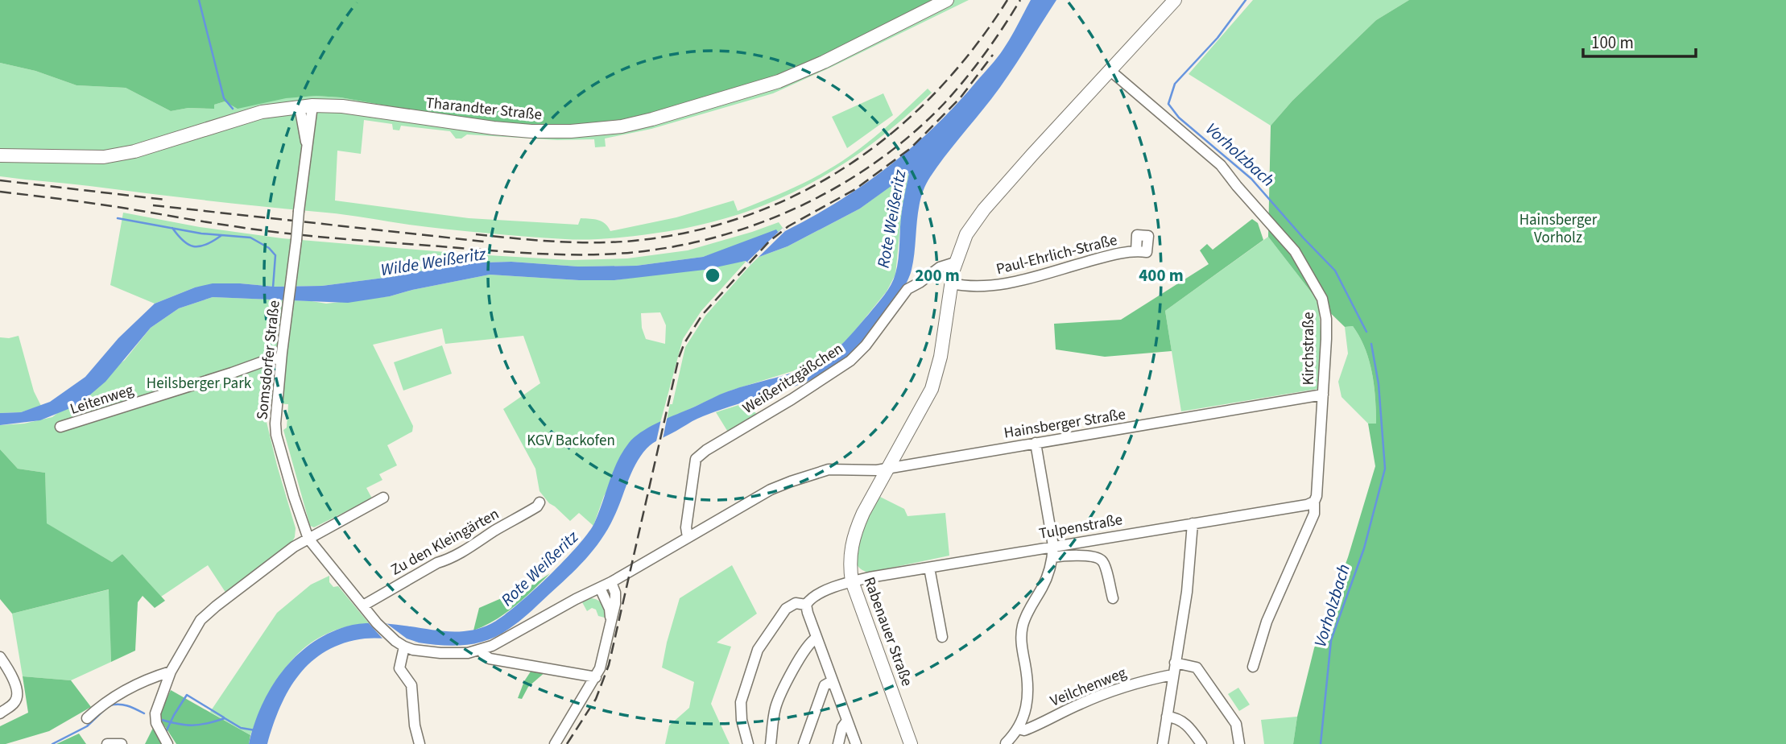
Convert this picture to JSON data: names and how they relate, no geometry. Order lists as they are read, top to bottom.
{
  "streets": {
    "main road": ["Tharandter Straße", "Rabenauer Straße"],
    "street": [
      "Paul-Ehrlich-Straße",
      "Kirchstraße",
      "Somsdorfer Straße",
      "Weißeritzgäßchen",
      "Leitenweg",
      "Hainsberger Straße",
      "Tulpenstraße",
      "Zu den Kleingärten",
      "Veilchenweg"
    ]
  },
  "crossings": [
    ["Tharandter Straße", "Somsdorfer Straße"],
    ["Paul-Ehrlich-Straße", "Rabenauer Straße"],
    ["Kirchstraße", "Hainsberger Straße"],
    ["Kirchstraße", "Tulpenstraße"],
    ["Kirchstraße", "Rabenauer Straße"],
    ["Somsdorfer Straße", "Leitenweg"],
    ["Weißeritzgäßchen", "Hainsberger Straße"],
    ["Weißeritzgäßchen", "Rabenauer Straße"],
    ["Hainsberger Straße", "Rabenauer Straße"],
    ["Tulpenstraße", "Rabenauer Straße"]
  ],
  "water": ["Vorholzbach", "Rote Weißeritz", "Wilde Weißeritz"],
  "parks": ["Hainsberger Vorholz", "Heilsberger Park", "KGV Backofen"],
  "scale_bar": "100 m",
  "rings": ["200 m", "400 m"]
}
